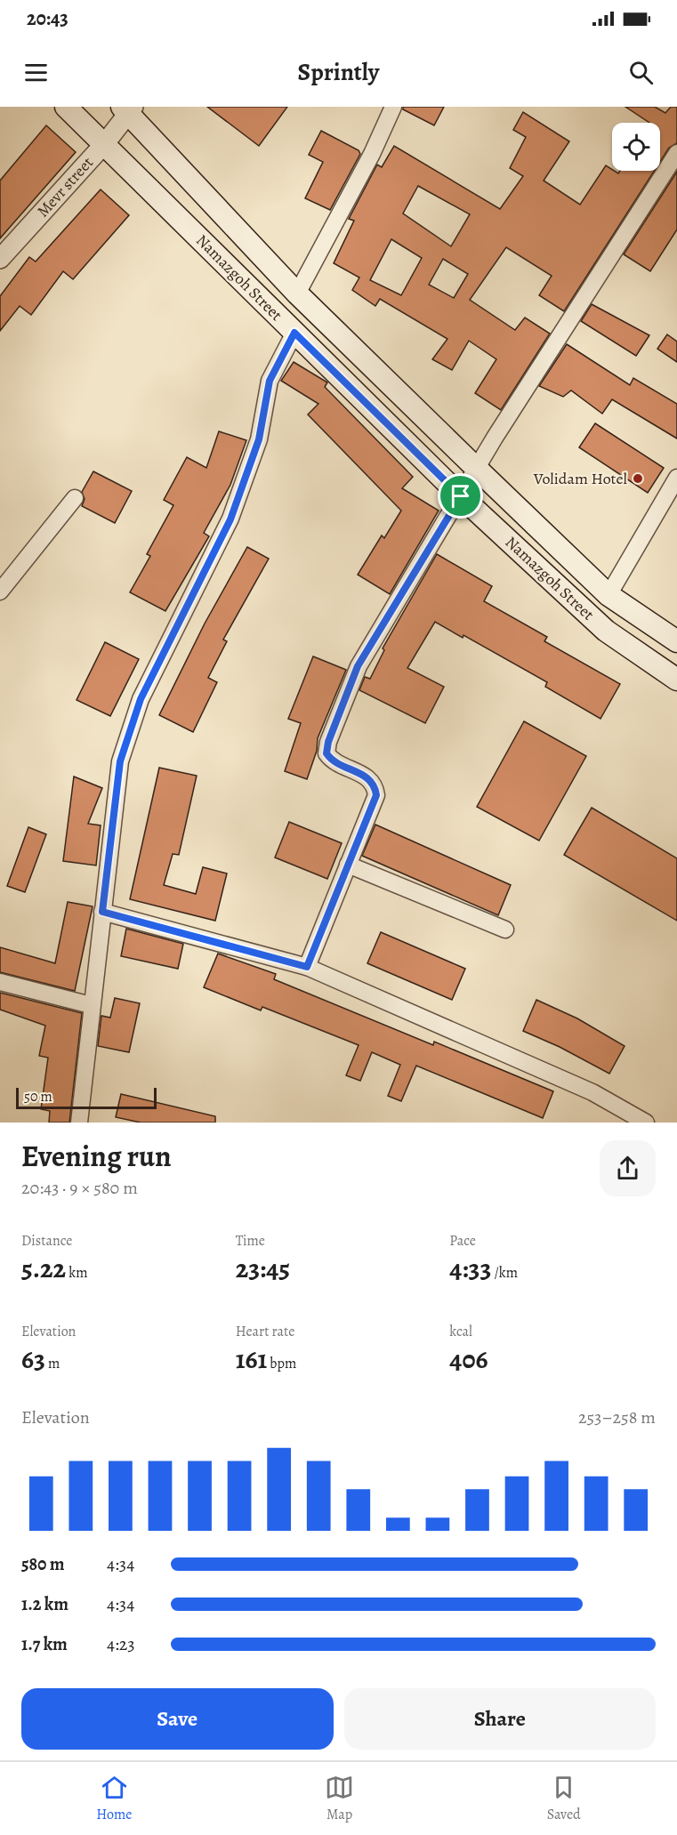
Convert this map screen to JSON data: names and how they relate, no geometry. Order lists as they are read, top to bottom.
{
  "streets": {
    "main road": ["Namazgoh Street"],
    "street": ["Mevr street"]
  },
  "crossings": [
    ["Mevr street", "Namazgoh Street"]
  ],
  "places": ["Volidam Hotel"],
  "scale_bar": "50 m",
  "page": {
    "status": "20:43",
    "header": "Sprintly",
    "scale": "50 m",
    "heading": ["Evening run", "20:43 · 9 × 580 m"],
    "stats": [
      ["Distance", "5.22 km"],
      ["Time", "23:45"],
      ["Pace", "4:33 /km"],
      ["Elevation", "63 m"],
      ["Heart rate", "161 bpm"],
      ["kcal", "406"]
    ],
    "chart": ["Elevation", "253–258 m"],
    "list": [
      {
        "name": "580 m",
        "note": "4:34"
      },
      {
        "name": "1.2 km",
        "note": "4:34"
      },
      {
        "name": "1.7 km",
        "note": "4:23"
      }
    ],
    "buttons": ["Save", "Share"],
    "tabs": ["Home", "Map", "Saved"]
  }
}
